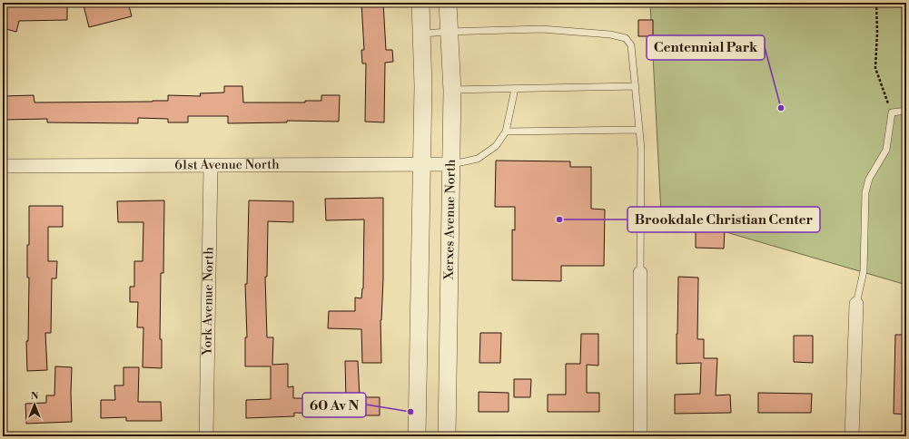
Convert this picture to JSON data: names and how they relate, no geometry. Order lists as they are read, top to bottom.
{
  "streets": {
    "street": ["61st Avenue North", "Xerxes Avenue North", "York Avenue North"]
  },
  "crossings": [
    ["61st Avenue North", "Xerxes Avenue North"],
    ["61st Avenue North", "York Avenue North"]
  ],
  "places": ["Centennial Park", "Brookdale Christian Center", "60 Av N"],
  "north": "top"
}
